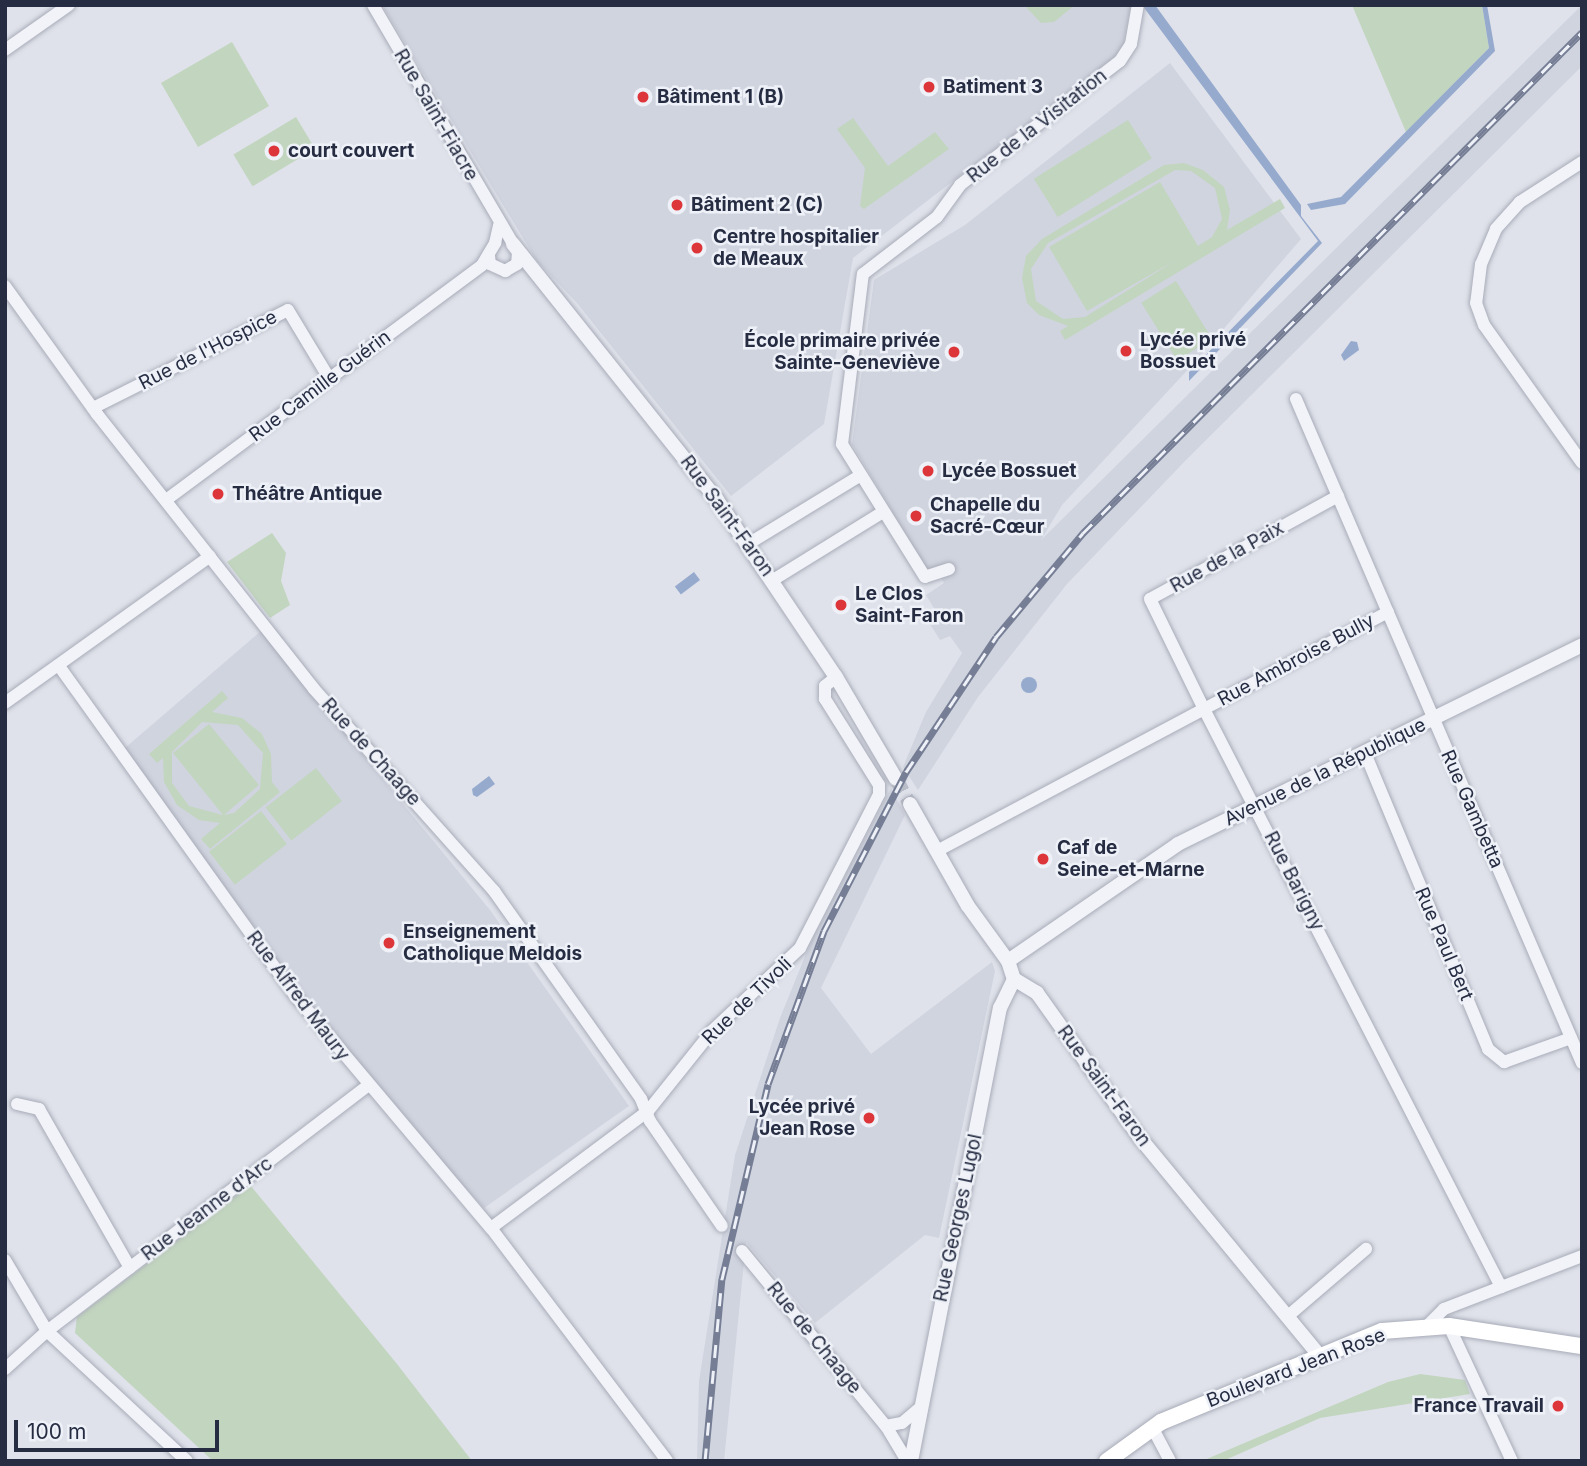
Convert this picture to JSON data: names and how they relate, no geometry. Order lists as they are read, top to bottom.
{
  "streets": {
    "main road": ["Boulevard Jean Rose"],
    "street": [
      "Rue Saint-Fiacre",
      "Rue de la Visitation",
      "Rue de l'Hospice",
      "Rue Camille Guérin",
      "Rue Saint-Faron",
      "Rue de la Paix",
      "Rue Ambroise Bully",
      "Rue de Chaage",
      "Avenue de la République",
      "Rue Gambetta",
      "Rue Barigny",
      "Rue Paul Bert",
      "Rue Alfred Maury",
      "Rue de Tivoli",
      "Rue Jeanne d'Arc",
      "Rue Georges Lugol"
    ]
  },
  "crossings": [
    ["Rue Saint-Fiacre", "Rue Saint-Faron"],
    ["Rue de l'Hospice", "Rue Camille Guérin"],
    ["Rue de l'Hospice", "Rue de Chaage"],
    ["Rue Camille Guérin", "Rue de Chaage"],
    ["Rue Saint-Faron", "Rue de Tivoli"],
    ["Rue Saint-Faron", "Rue Georges Lugol"],
    ["Rue Saint-Faron", "Boulevard Jean Rose"],
    ["Rue de la Paix", "Rue Ambroise Bully"],
    ["Rue de la Paix", "Rue Gambetta"],
    ["Rue de la Paix", "Rue Barigny"],
    ["Rue Ambroise Bully", "Rue Gambetta"],
    ["Rue Ambroise Bully", "Rue Barigny"],
    ["Rue de Chaage", "Rue de Tivoli"],
    ["Rue de Chaage", "Rue Georges Lugol"],
    ["Avenue de la République", "Rue Gambetta"],
    ["Avenue de la République", "Rue Barigny"],
    ["Avenue de la République", "Rue Paul Bert"],
    ["Rue Gambetta", "Rue Paul Bert"],
    ["Rue Alfred Maury", "Rue de Tivoli"],
    ["Rue Alfred Maury", "Rue Jeanne d'Arc"]
  ],
  "places": [
    "Batiment 3",
    "Bâtiment 1 (B)",
    "court couvert",
    "Bâtiment 2 (C)",
    "Centre hospitalier de Meaux",
    "Lycée privé Bossuet",
    "École primaire privée Sainte-Geneviève",
    "Lycée Bossuet",
    "Théâtre Antique",
    "Chapelle du Sacré-Cœur",
    "Le Clos Saint-Faron",
    "Caf de Seine-et-Marne",
    "Enseignement Catholique Meldois",
    "Lycée privé Jean Rose",
    "France Travail"
  ],
  "scale_bar": "100 m"
}
